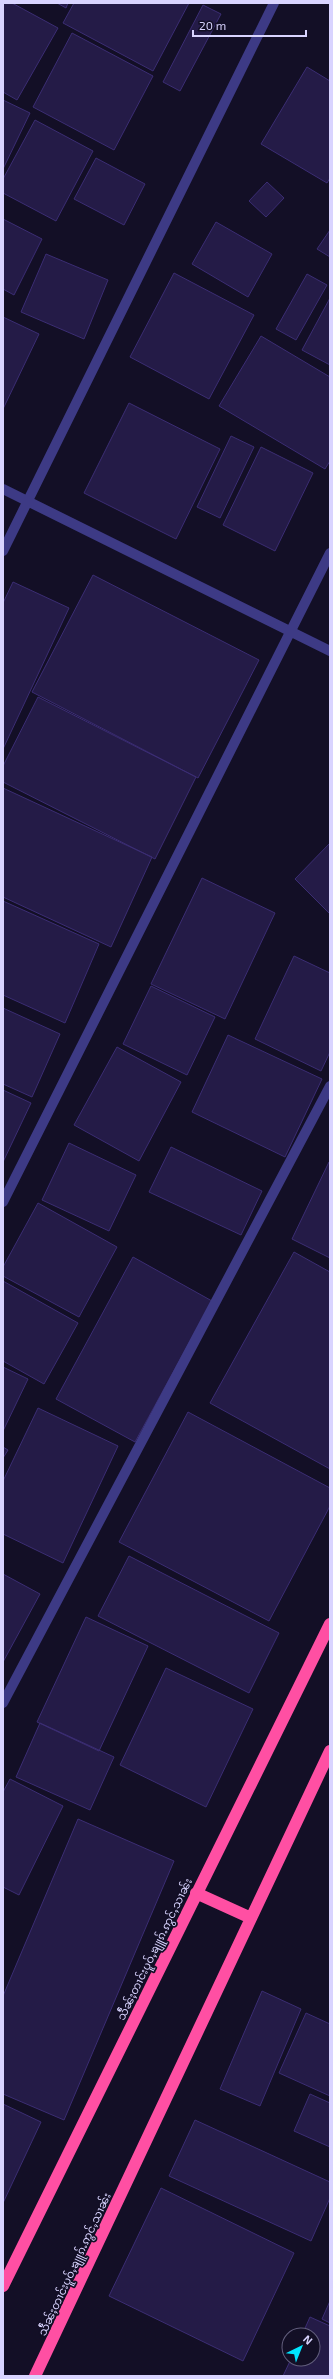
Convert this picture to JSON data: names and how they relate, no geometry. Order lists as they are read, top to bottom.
{
  "streets": {
    "highway": ["သဵႅၼ်ႈတၢင်းပူဝ်ႇၶျူၵ်ႉဢွင်ႇသၢၼ်း"]
  },
  "scale_bar": "20 m",
  "north": "top right"
}
